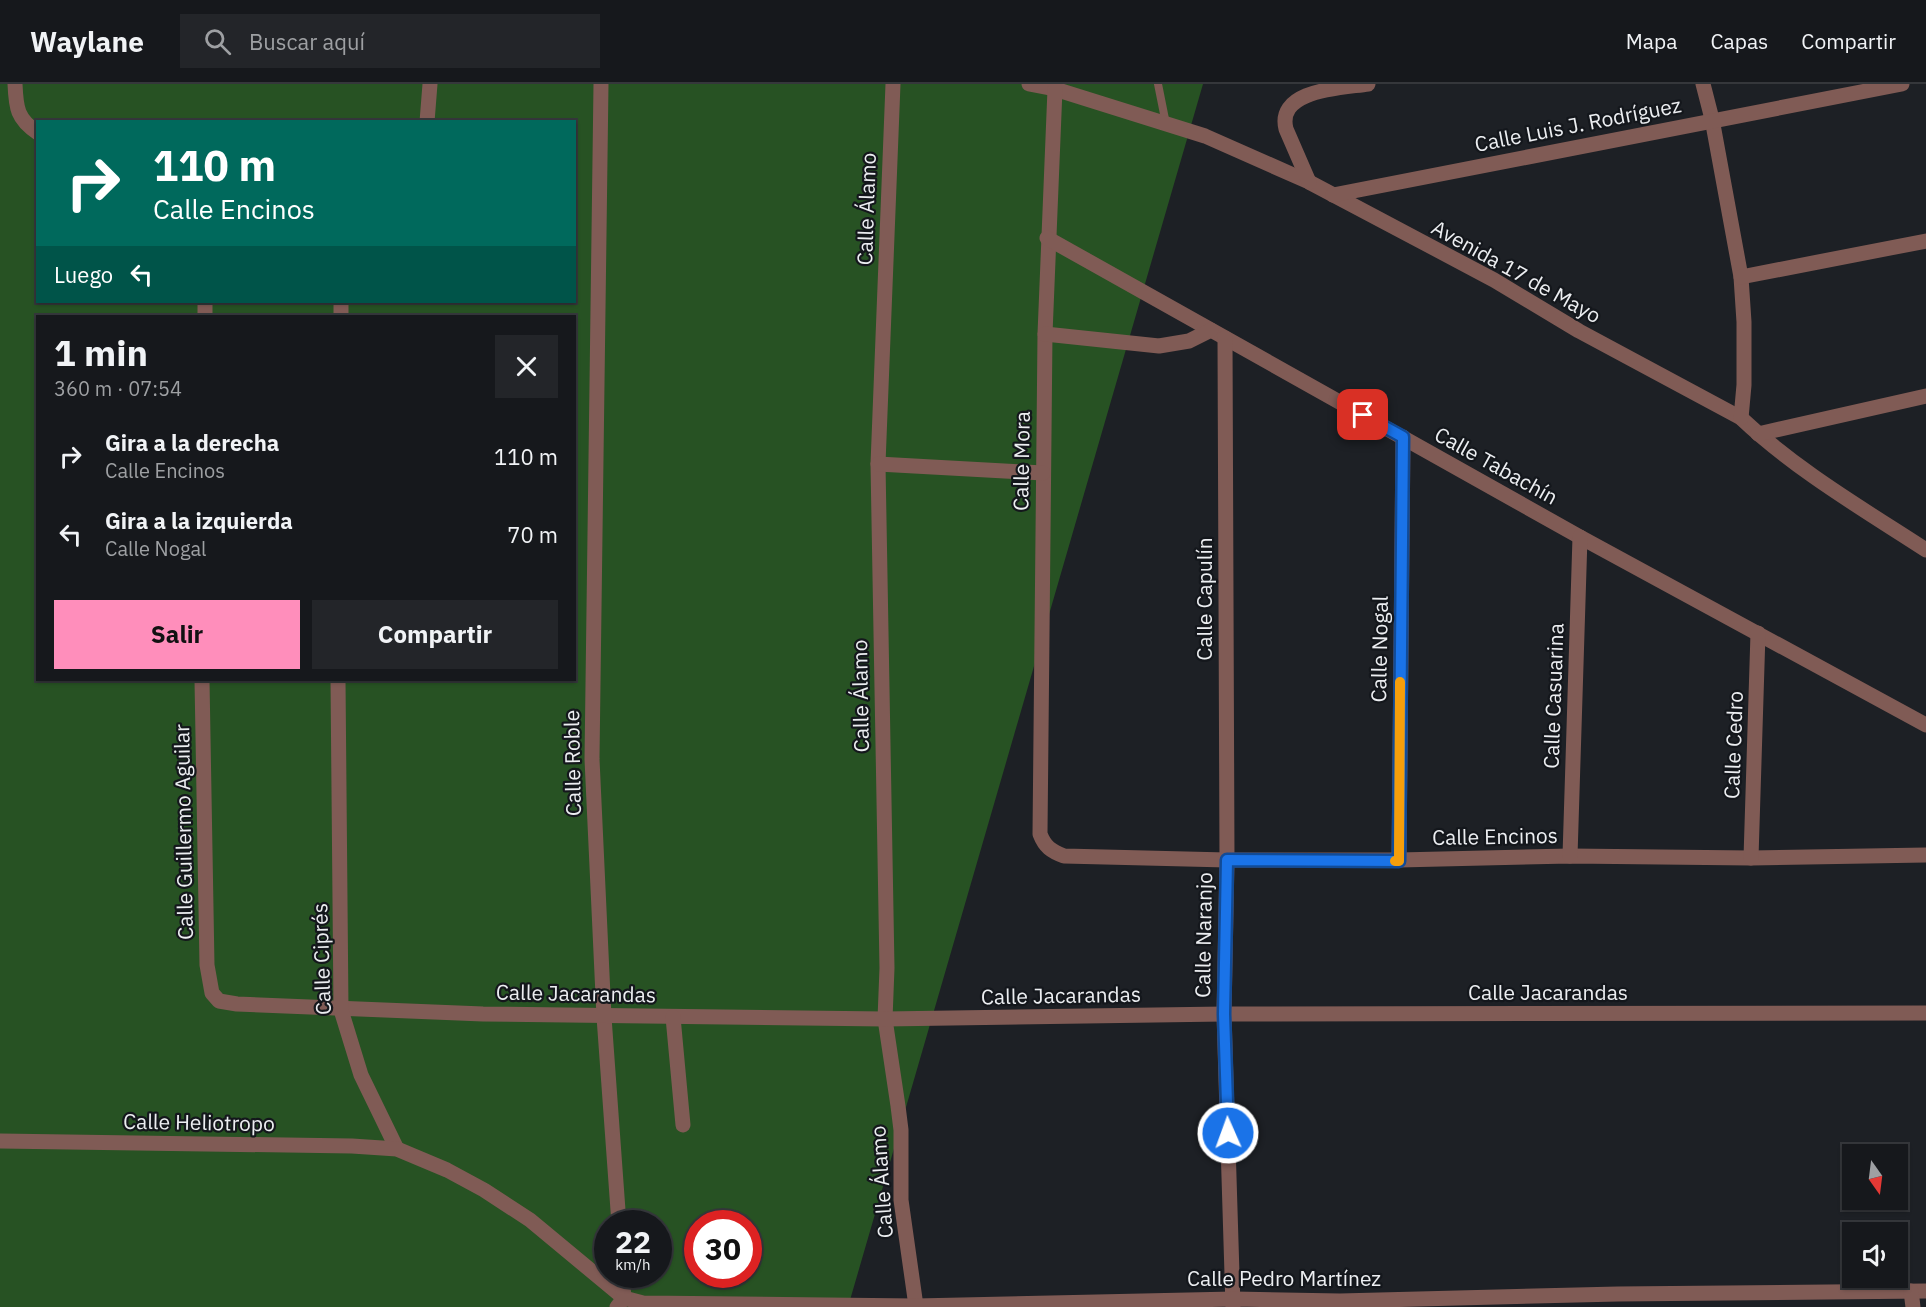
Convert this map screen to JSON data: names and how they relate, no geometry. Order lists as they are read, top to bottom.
{
  "streets": {
    "street": [
      "Calle Luis J. Rodríguez",
      "Calle Álamo",
      "Avenida 17 de Mayo",
      "Calle Mora",
      "Calle Tabachín",
      "Calle Capulín",
      "Calle Nogal",
      "Calle Casuarina",
      "Calle Cedro",
      "Calle Roble",
      "Calle Guillermo Aguilar",
      "Calle Encinos",
      "Calle Naranjo",
      "Calle Ciprés",
      "Calle Jacarandas",
      "Calle Heliotropo",
      "Calle Pedro Martínez"
    ]
  },
  "crossings": [
    ["Calle Luis J. Rodríguez", "Avenida 17 de Mayo"],
    ["Calle Álamo", "Calle Jacarandas"],
    ["Calle Álamo", "Calle Pedro Martínez"],
    ["Avenida 17 de Mayo", "Calle Mora"],
    ["Calle Mora", "Calle Tabachín"],
    ["Calle Mora", "Calle Encinos"],
    ["Calle Tabachín", "Calle Capulín"],
    ["Calle Tabachín", "Calle Nogal"],
    ["Calle Tabachín", "Calle Casuarina"],
    ["Calle Tabachín", "Calle Cedro"],
    ["Calle Capulín", "Calle Encinos"],
    ["Calle Capulín", "Calle Naranjo"],
    ["Calle Nogal", "Calle Encinos"],
    ["Calle Casuarina", "Calle Encinos"],
    ["Calle Cedro", "Calle Encinos"],
    ["Calle Roble", "Calle Jacarandas"],
    ["Calle Guillermo Aguilar", "Calle Jacarandas"],
    ["Calle Encinos", "Calle Naranjo"],
    ["Calle Naranjo", "Calle Jacarandas"],
    ["Calle Naranjo", "Calle Pedro Martínez"],
    ["Calle Ciprés", "Calle Jacarandas"],
    ["Calle Ciprés", "Calle Heliotropo"]
  ],
  "north": "bottom",
  "page": {
    "header": "Waylane",
    "search": "Buscar aquí",
    "nav": ["Mapa", "Capas", "Compartir"],
    "turn": ["110 m", "Calle Encinos"],
    "then": "Luego",
    "heading": ["1 min", "360 m · 07:54"],
    "list": [
      {
        "name": "Gira a la derecha",
        "note": "Calle Encinos",
        "value": "110 m"
      },
      {
        "name": "Gira a la izquierda",
        "note": "Calle Nogal",
        "value": "70 m"
      }
    ],
    "buttons": ["Salir", "Compartir"],
    "speed": "22 km/h",
    "limit": "30"
  }
}
